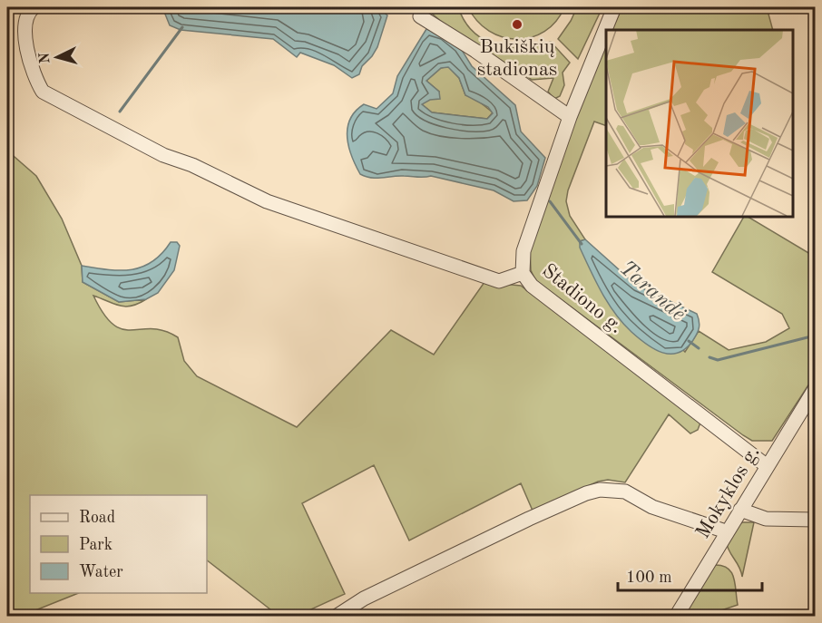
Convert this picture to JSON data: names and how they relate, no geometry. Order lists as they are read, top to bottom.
{
  "streets": {
    "street": ["Stadiono g.", "Mokyklos g."]
  },
  "crossings": [
    ["Stadiono g.", "Mokyklos g."]
  ],
  "water": ["Tarandė"],
  "places": ["Bukiškių stadionas"],
  "legend": ["Road", "Park", "Water"],
  "scale_bar": "100 m",
  "north": "left"
}
